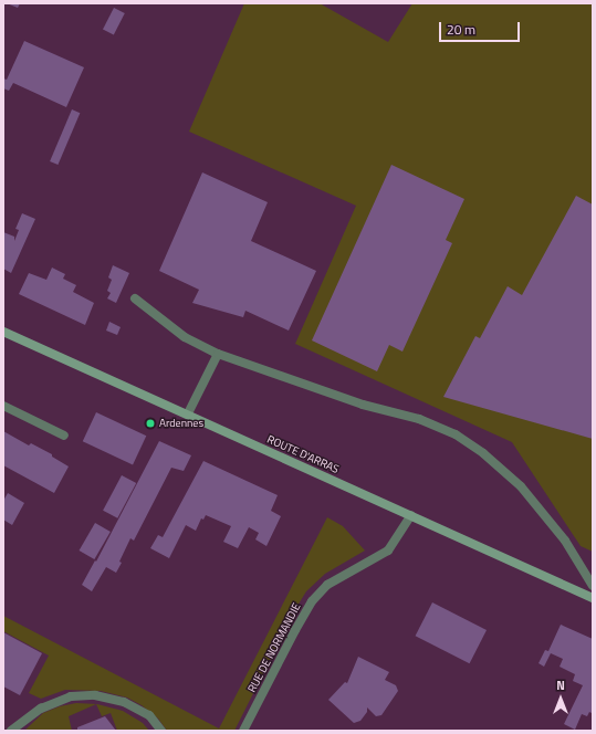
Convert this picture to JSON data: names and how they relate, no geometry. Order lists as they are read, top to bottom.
{
  "streets": {
    "main road": ["ROUTE D'ARRAS"],
    "street": ["RUE DE NORMANDIE"]
  },
  "crossings": [
    ["ROUTE D'ARRAS", "RUE DE NORMANDIE"]
  ],
  "places": ["Ardennes"],
  "scale_bar": "20 m",
  "north": "top"
}
